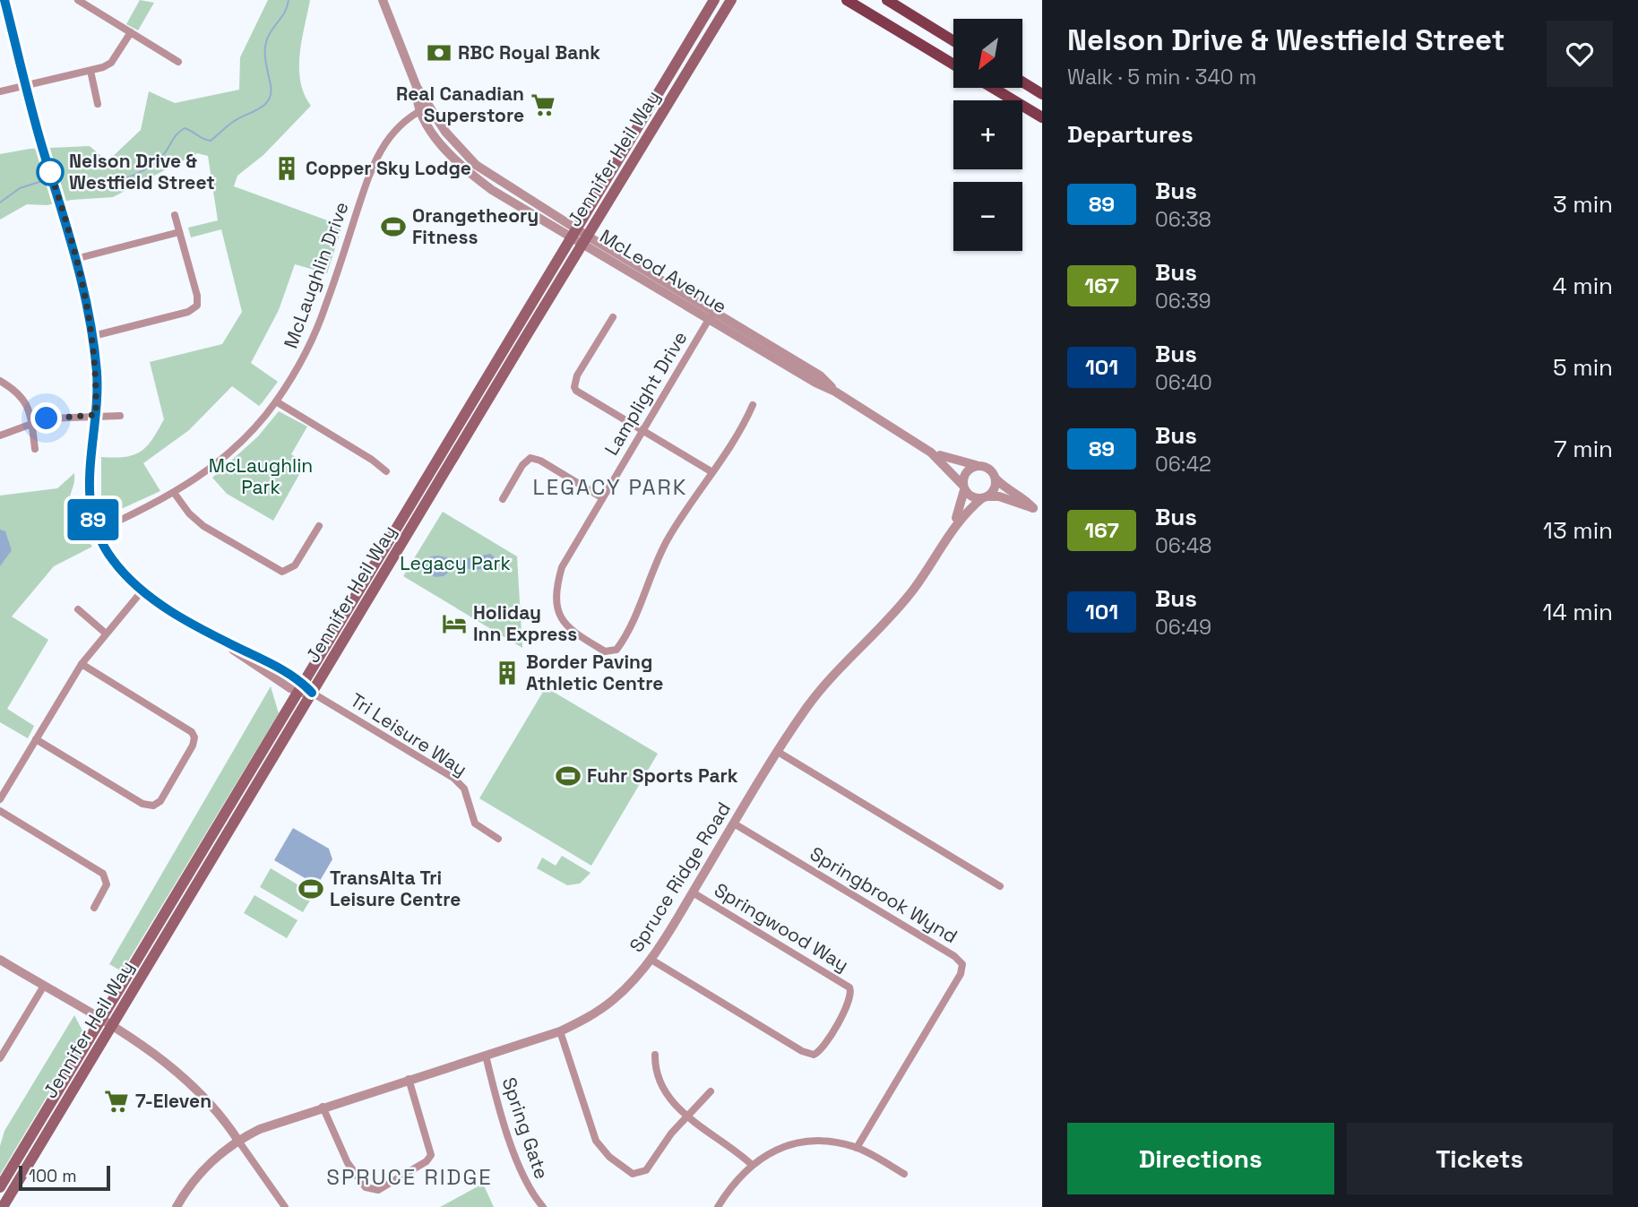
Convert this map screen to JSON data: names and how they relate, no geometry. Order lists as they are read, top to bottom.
{
  "streets": {
    "main road": ["Jennifer Heil Way"],
    "street": [
      "McLeod Avenue",
      "McLaughlin Drive",
      "Lamplight Drive",
      "Tri Leisure Way",
      "Spruce Ridge Road",
      "Springbrook Wynd",
      "Springwood Way",
      "Spring Gate"
    ]
  },
  "crossings": [
    ["Jennifer Heil Way", "McLeod Avenue"],
    ["Jennifer Heil Way", "Tri Leisure Way"],
    ["McLeod Avenue", "McLaughlin Drive"],
    ["McLeod Avenue", "Lamplight Drive"],
    ["McLeod Avenue", "Spruce Ridge Road"],
    ["Spruce Ridge Road", "Springbrook Wynd"],
    ["Spruce Ridge Road", "Springwood Way"],
    ["Spruce Ridge Road", "Spring Gate"]
  ],
  "districts": ["LEGACY PARK", "SPRUCE RIDGE"],
  "parks": ["McLaughlin Park", "Legacy Park"],
  "places": {
    "bank": ["RBC Royal Bank"],
    "supermarket": ["Real Canadian Superstore", "7-Eleven"],
    "building": ["Copper Sky Lodge", "Border Paving Athletic Centre"],
    "other": ["Nelson Drive & Westfield Street"],
    "sports": ["Orangetheory Fitness", "Fuhr Sports Park", "TransAlta Tri Leisure Centre"],
    "hotel": ["Holiday Inn Express"]
  },
  "lines": ["bus line 89"],
  "scale_bar": "100 m",
  "north": "bottom left",
  "page": {
    "on_map": "89",
    "heading": [
      ["Nelson Drive & Westfield Street", "Walk · 5 min · 340 m"],
      "Departures"
    ],
    "map_buttons": ["+", "−"],
    "list": [
      {
        "mark": "89",
        "name": "Bus",
        "note": "06:38",
        "value": "3 min"
      },
      {
        "mark": "167",
        "name": "Bus",
        "note": "06:39",
        "value": "4 min"
      },
      {
        "mark": "101",
        "name": "Bus",
        "note": "06:40",
        "value": "5 min"
      },
      {
        "mark": "89",
        "name": "Bus",
        "note": "06:42",
        "value": "7 min"
      },
      {
        "mark": "167",
        "name": "Bus",
        "note": "06:48",
        "value": "13 min"
      },
      {
        "mark": "101",
        "name": "Bus",
        "note": "06:49",
        "value": "14 min"
      }
    ],
    "buttons": ["Directions", "Tickets"],
    "scale": "100 m"
  }
}
